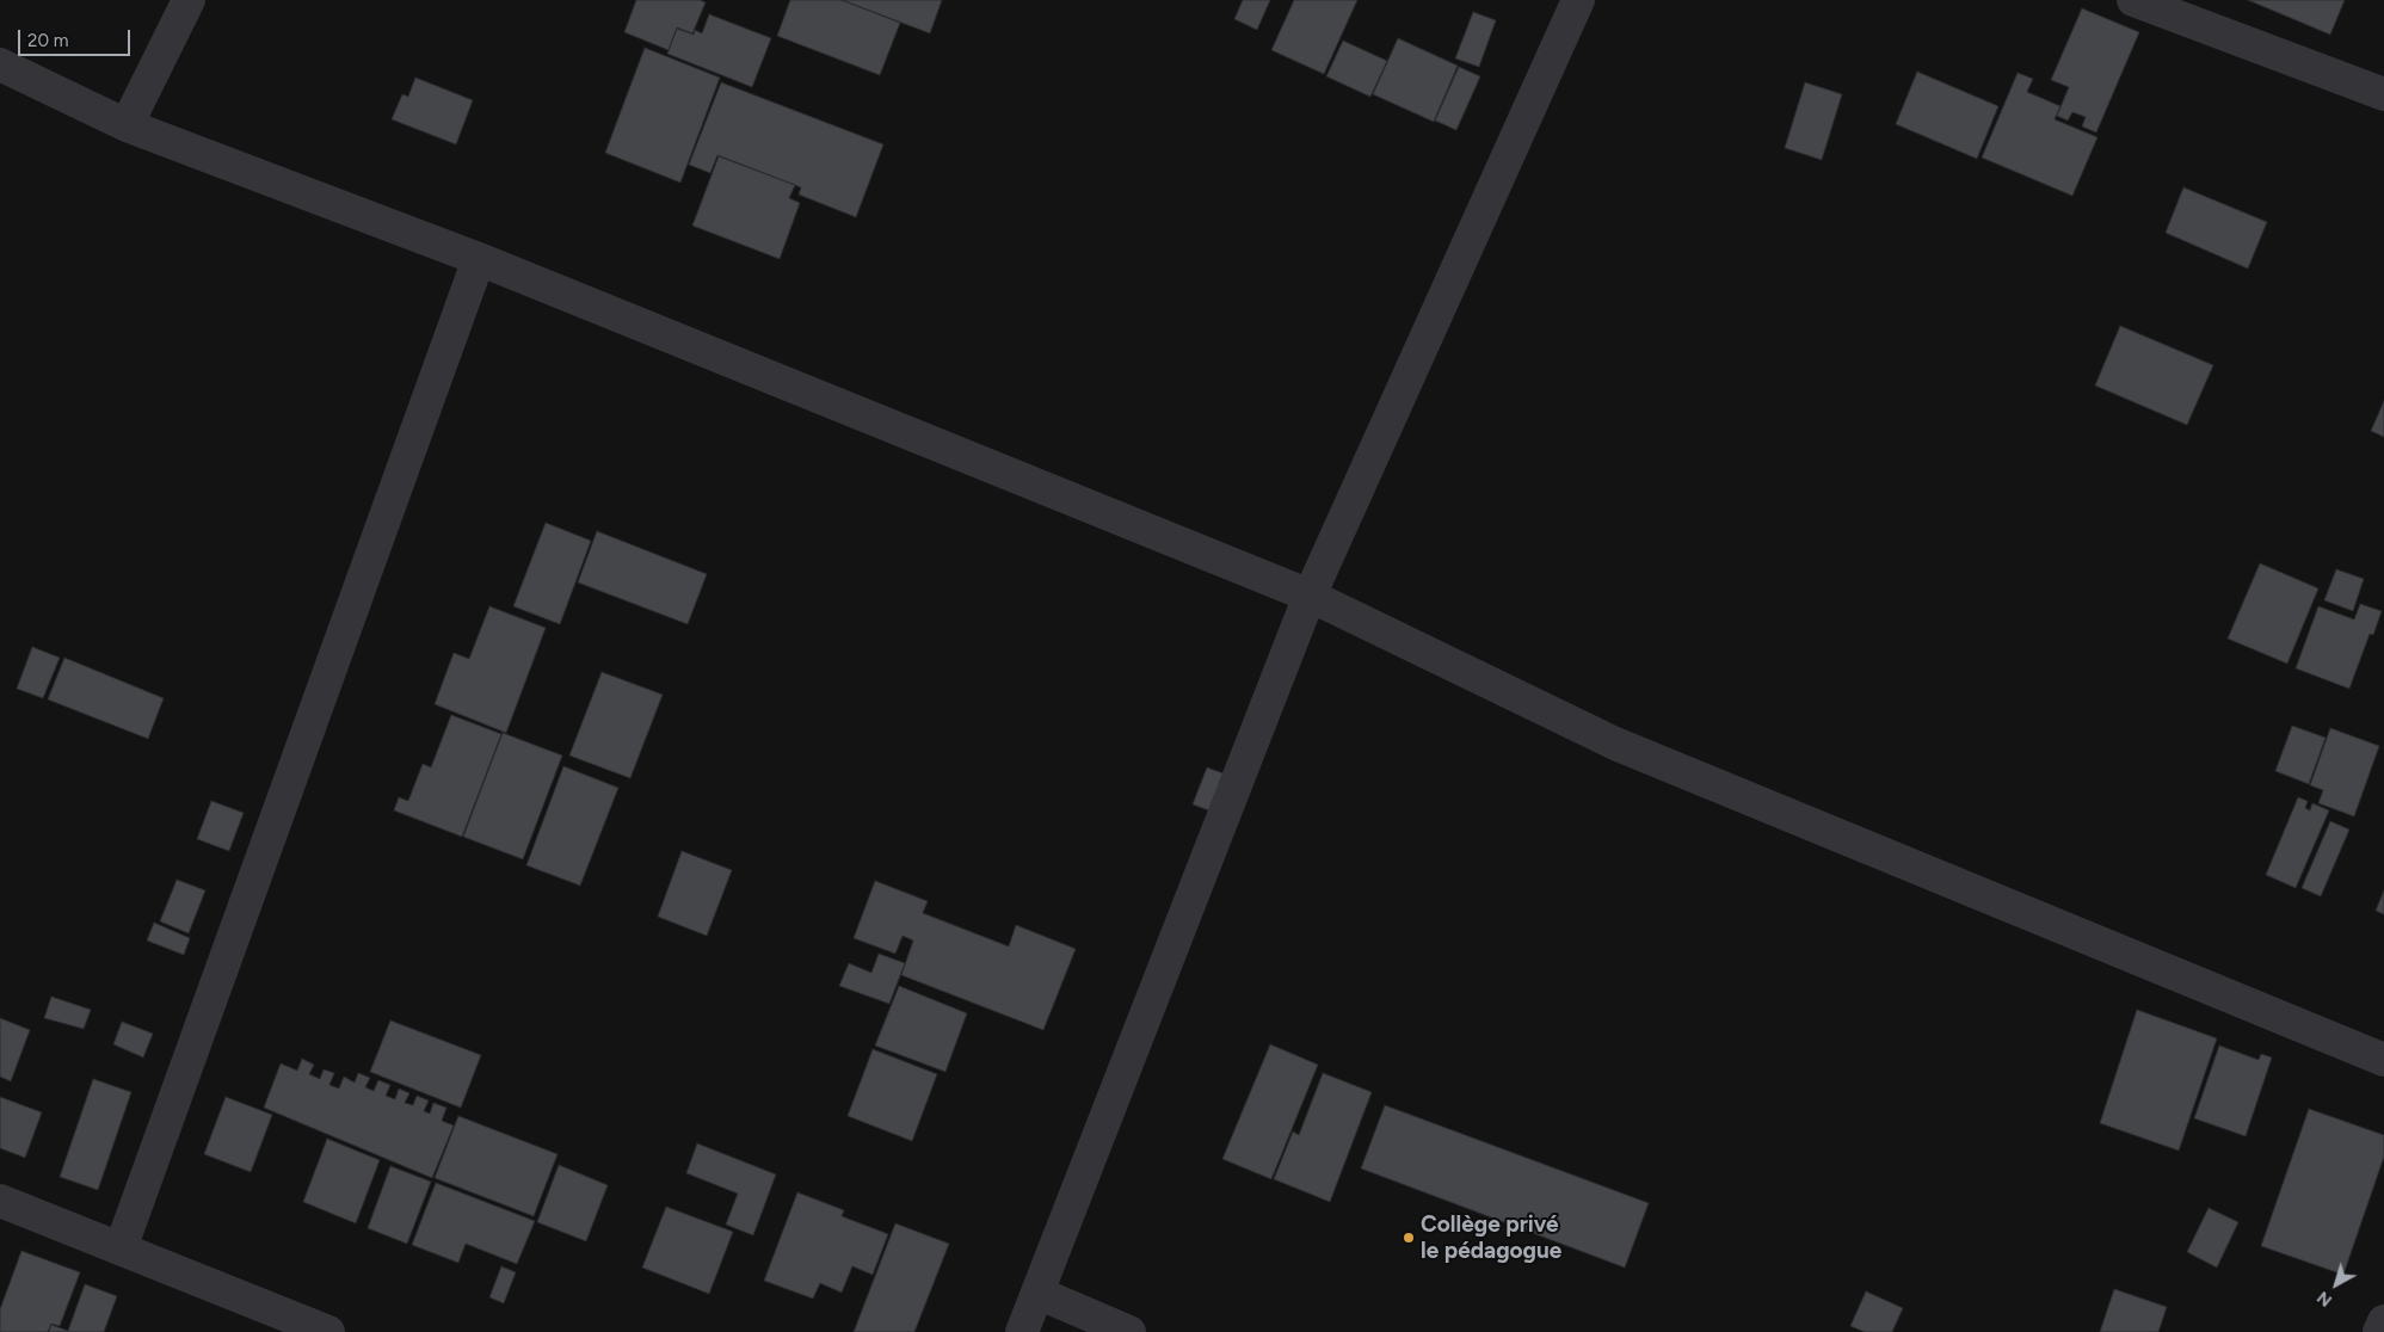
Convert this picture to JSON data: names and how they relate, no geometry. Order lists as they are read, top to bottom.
{
  "places": ["Collège privé le pédagogue"],
  "scale_bar": "20 m",
  "north": "bottom left"
}
